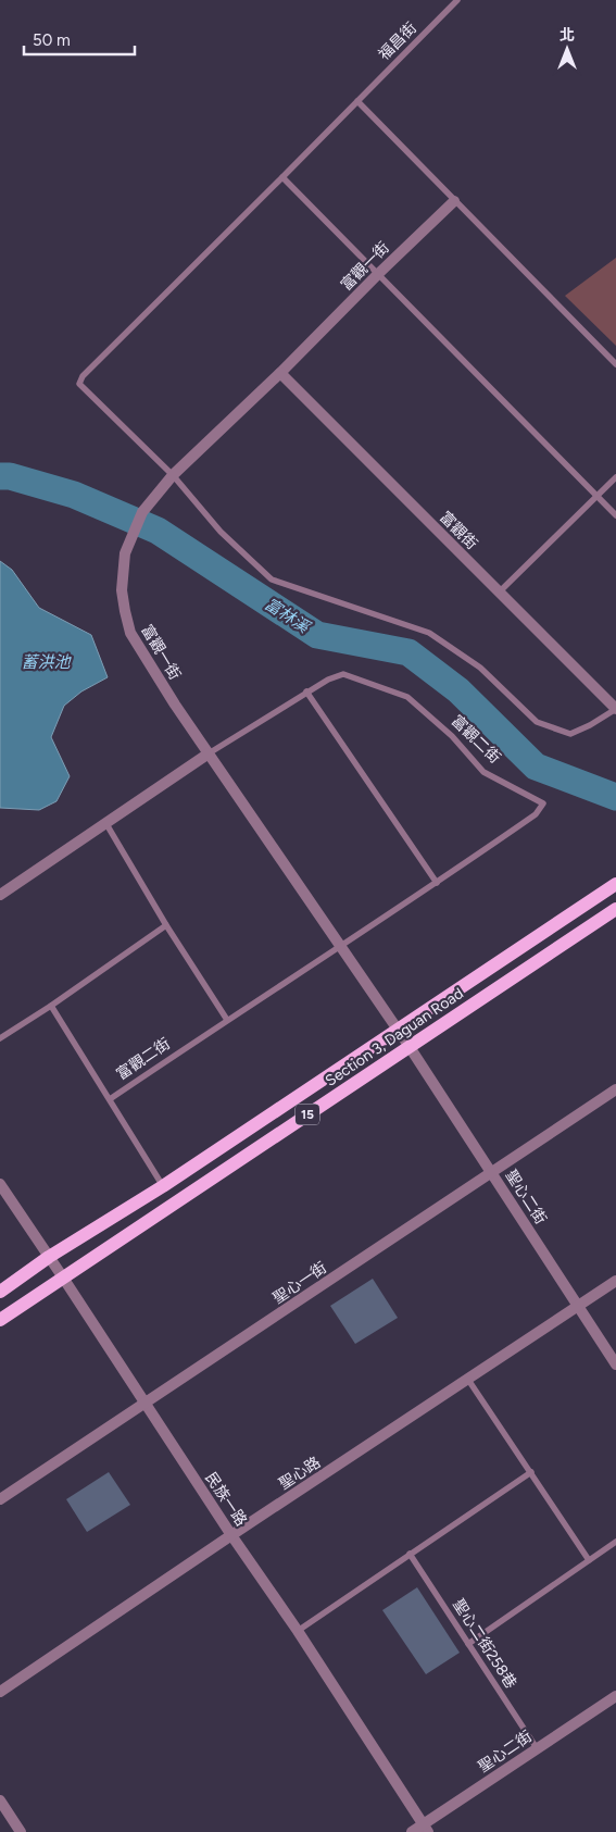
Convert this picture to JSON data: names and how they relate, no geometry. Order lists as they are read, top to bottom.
{
  "streets": {
    "main road": ["Section 3, Daguan Road", "15"],
    "street": [
      "富觀一街",
      "富觀街",
      "富觀二街",
      "聖心二街",
      "聖心一街",
      "聖心路",
      "民族一路"
    ],
    "lane": ["福昌街", "聖心二街258巷"]
  },
  "crossings": [
    ["福昌街", "富觀一街"],
    ["富觀一街", "富觀街"],
    ["富觀一街", "富觀二街"],
    ["富觀一街", "Section 3, Daguan Road"],
    ["富觀一街", "聖心二街"],
    ["Section 3, Daguan Road", "聖心二街"],
    ["Section 3, Daguan Road", "民族一路"],
    ["聖心二街", "聖心一街"],
    ["聖心二街", "聖心路"],
    ["聖心二街", "民族一路"],
    ["聖心二街", "聖心二街258巷"],
    ["聖心一街", "民族一路"],
    ["聖心路", "民族一路"]
  ],
  "water": ["富林溪", "蓄洪池"],
  "scale_bar": "50 m",
  "north": "top"
}
